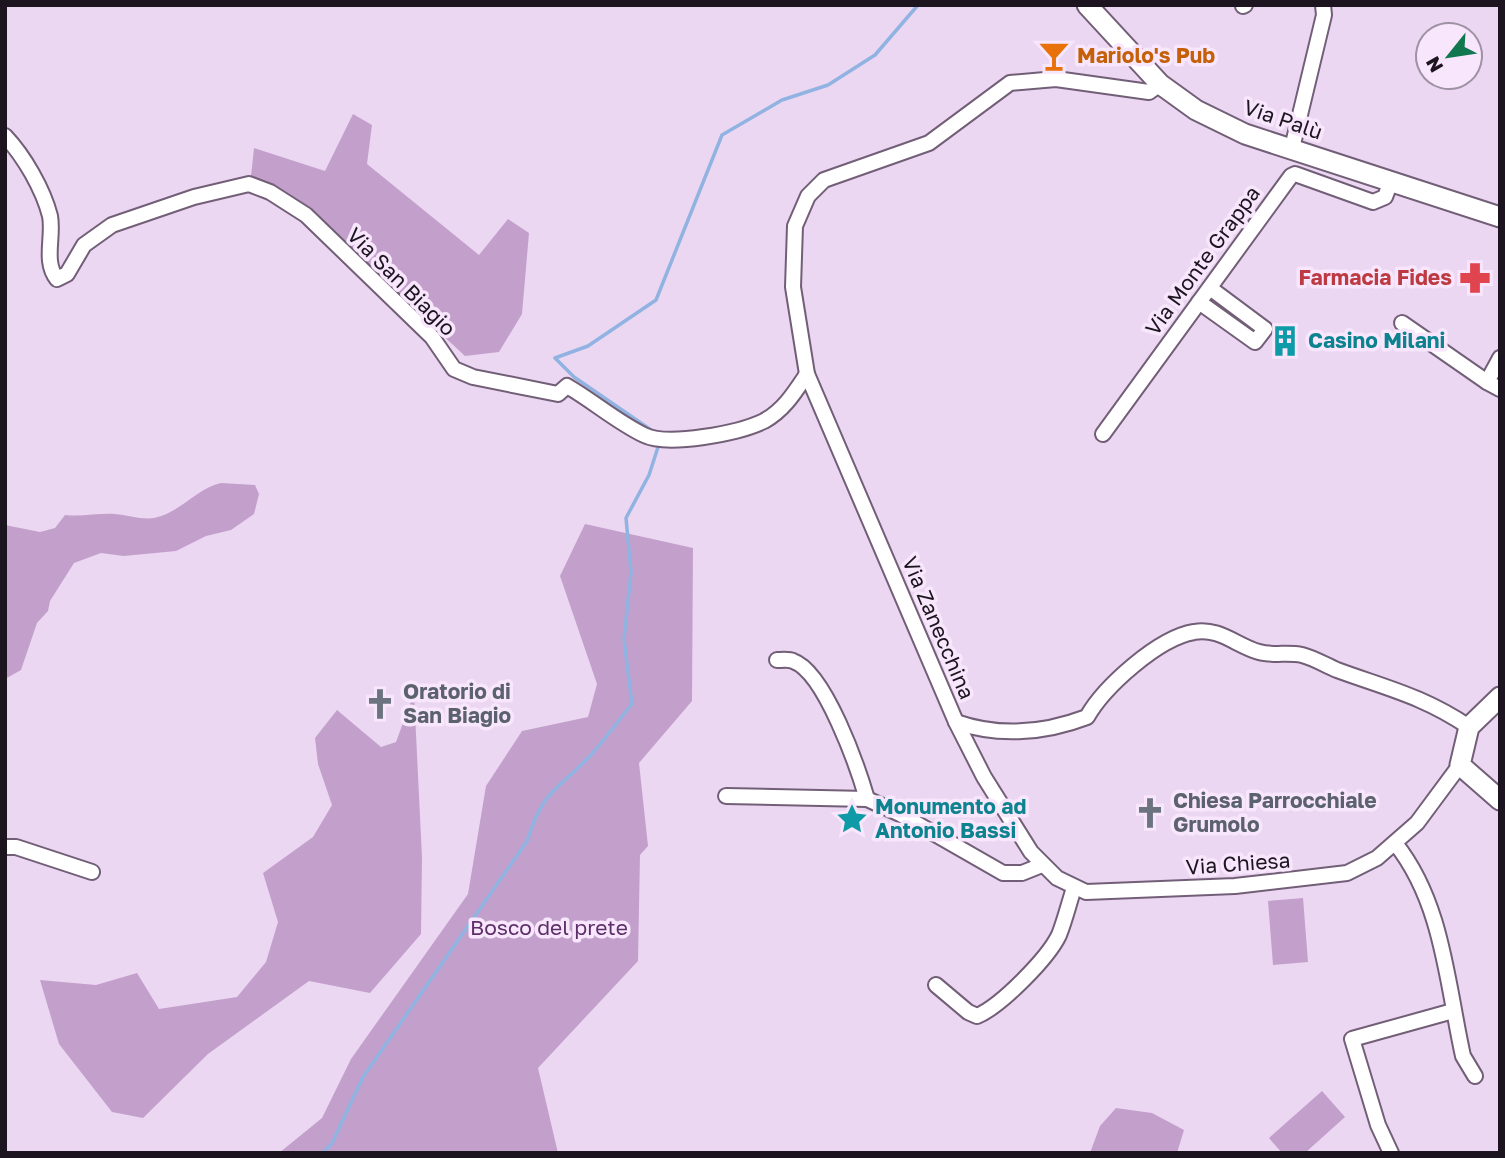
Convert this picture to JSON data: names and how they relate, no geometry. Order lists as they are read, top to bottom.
{
  "streets": {
    "main road": ["Via Palù"],
    "street": [
      "Via Monte Grappa",
      "Via San Biagio",
      "Via Zanecchina",
      "Via Chiesa"
    ]
  },
  "crossings": [
    ["Via Palù", "Via Monte Grappa"],
    ["Via San Biagio", "Via Zanecchina"],
    ["Via Zanecchina", "Via Chiesa"]
  ],
  "parks": ["Bosco del prete"],
  "places": {
    "bar": ["Mariolo's Pub"],
    "pharmacy": ["Farmacia Fides"],
    "building": ["Casino Milani"],
    "church": ["Oratorio di San Biagio", "Chiesa Parrocchiale Grumolo"],
    "place": ["Monumento ad Antonio Bassi"]
  },
  "north": "bottom left"
}
